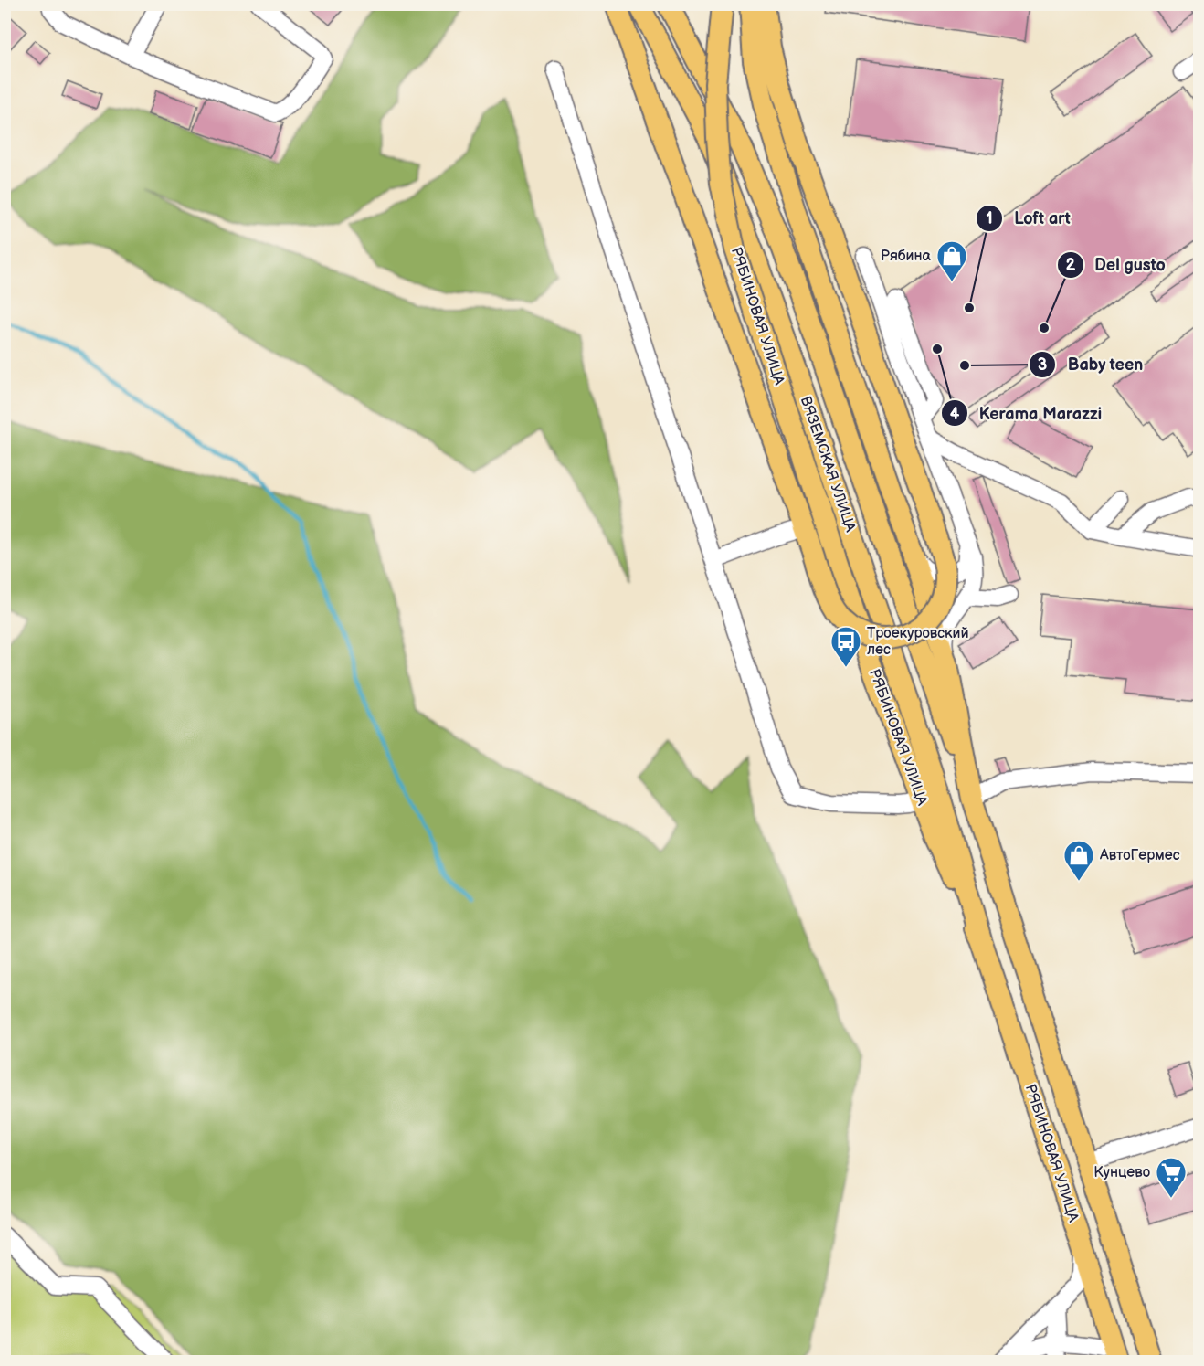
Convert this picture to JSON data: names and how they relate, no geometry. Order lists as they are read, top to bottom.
{
  "streets": {
    "main road": ["РЯБИНОВАЯ УЛИЦА", "ВЯЗЕМСКАЯ УЛИЦА"]
  },
  "crossings": [
    ["РЯБИНОВАЯ УЛИЦА", "ВЯЗЕМСКАЯ УЛИЦА"]
  ],
  "places": {
    "shop": ["Рябина", "АвтоГермес"],
    "other": [
      "Loft art",
      "Del gusto",
      "Kerama Marazzi",
      "Baby teen"
    ],
    "bus stop": ["Троекуровский лес"],
    "supermarket": ["Кунцево"]
  }
}
